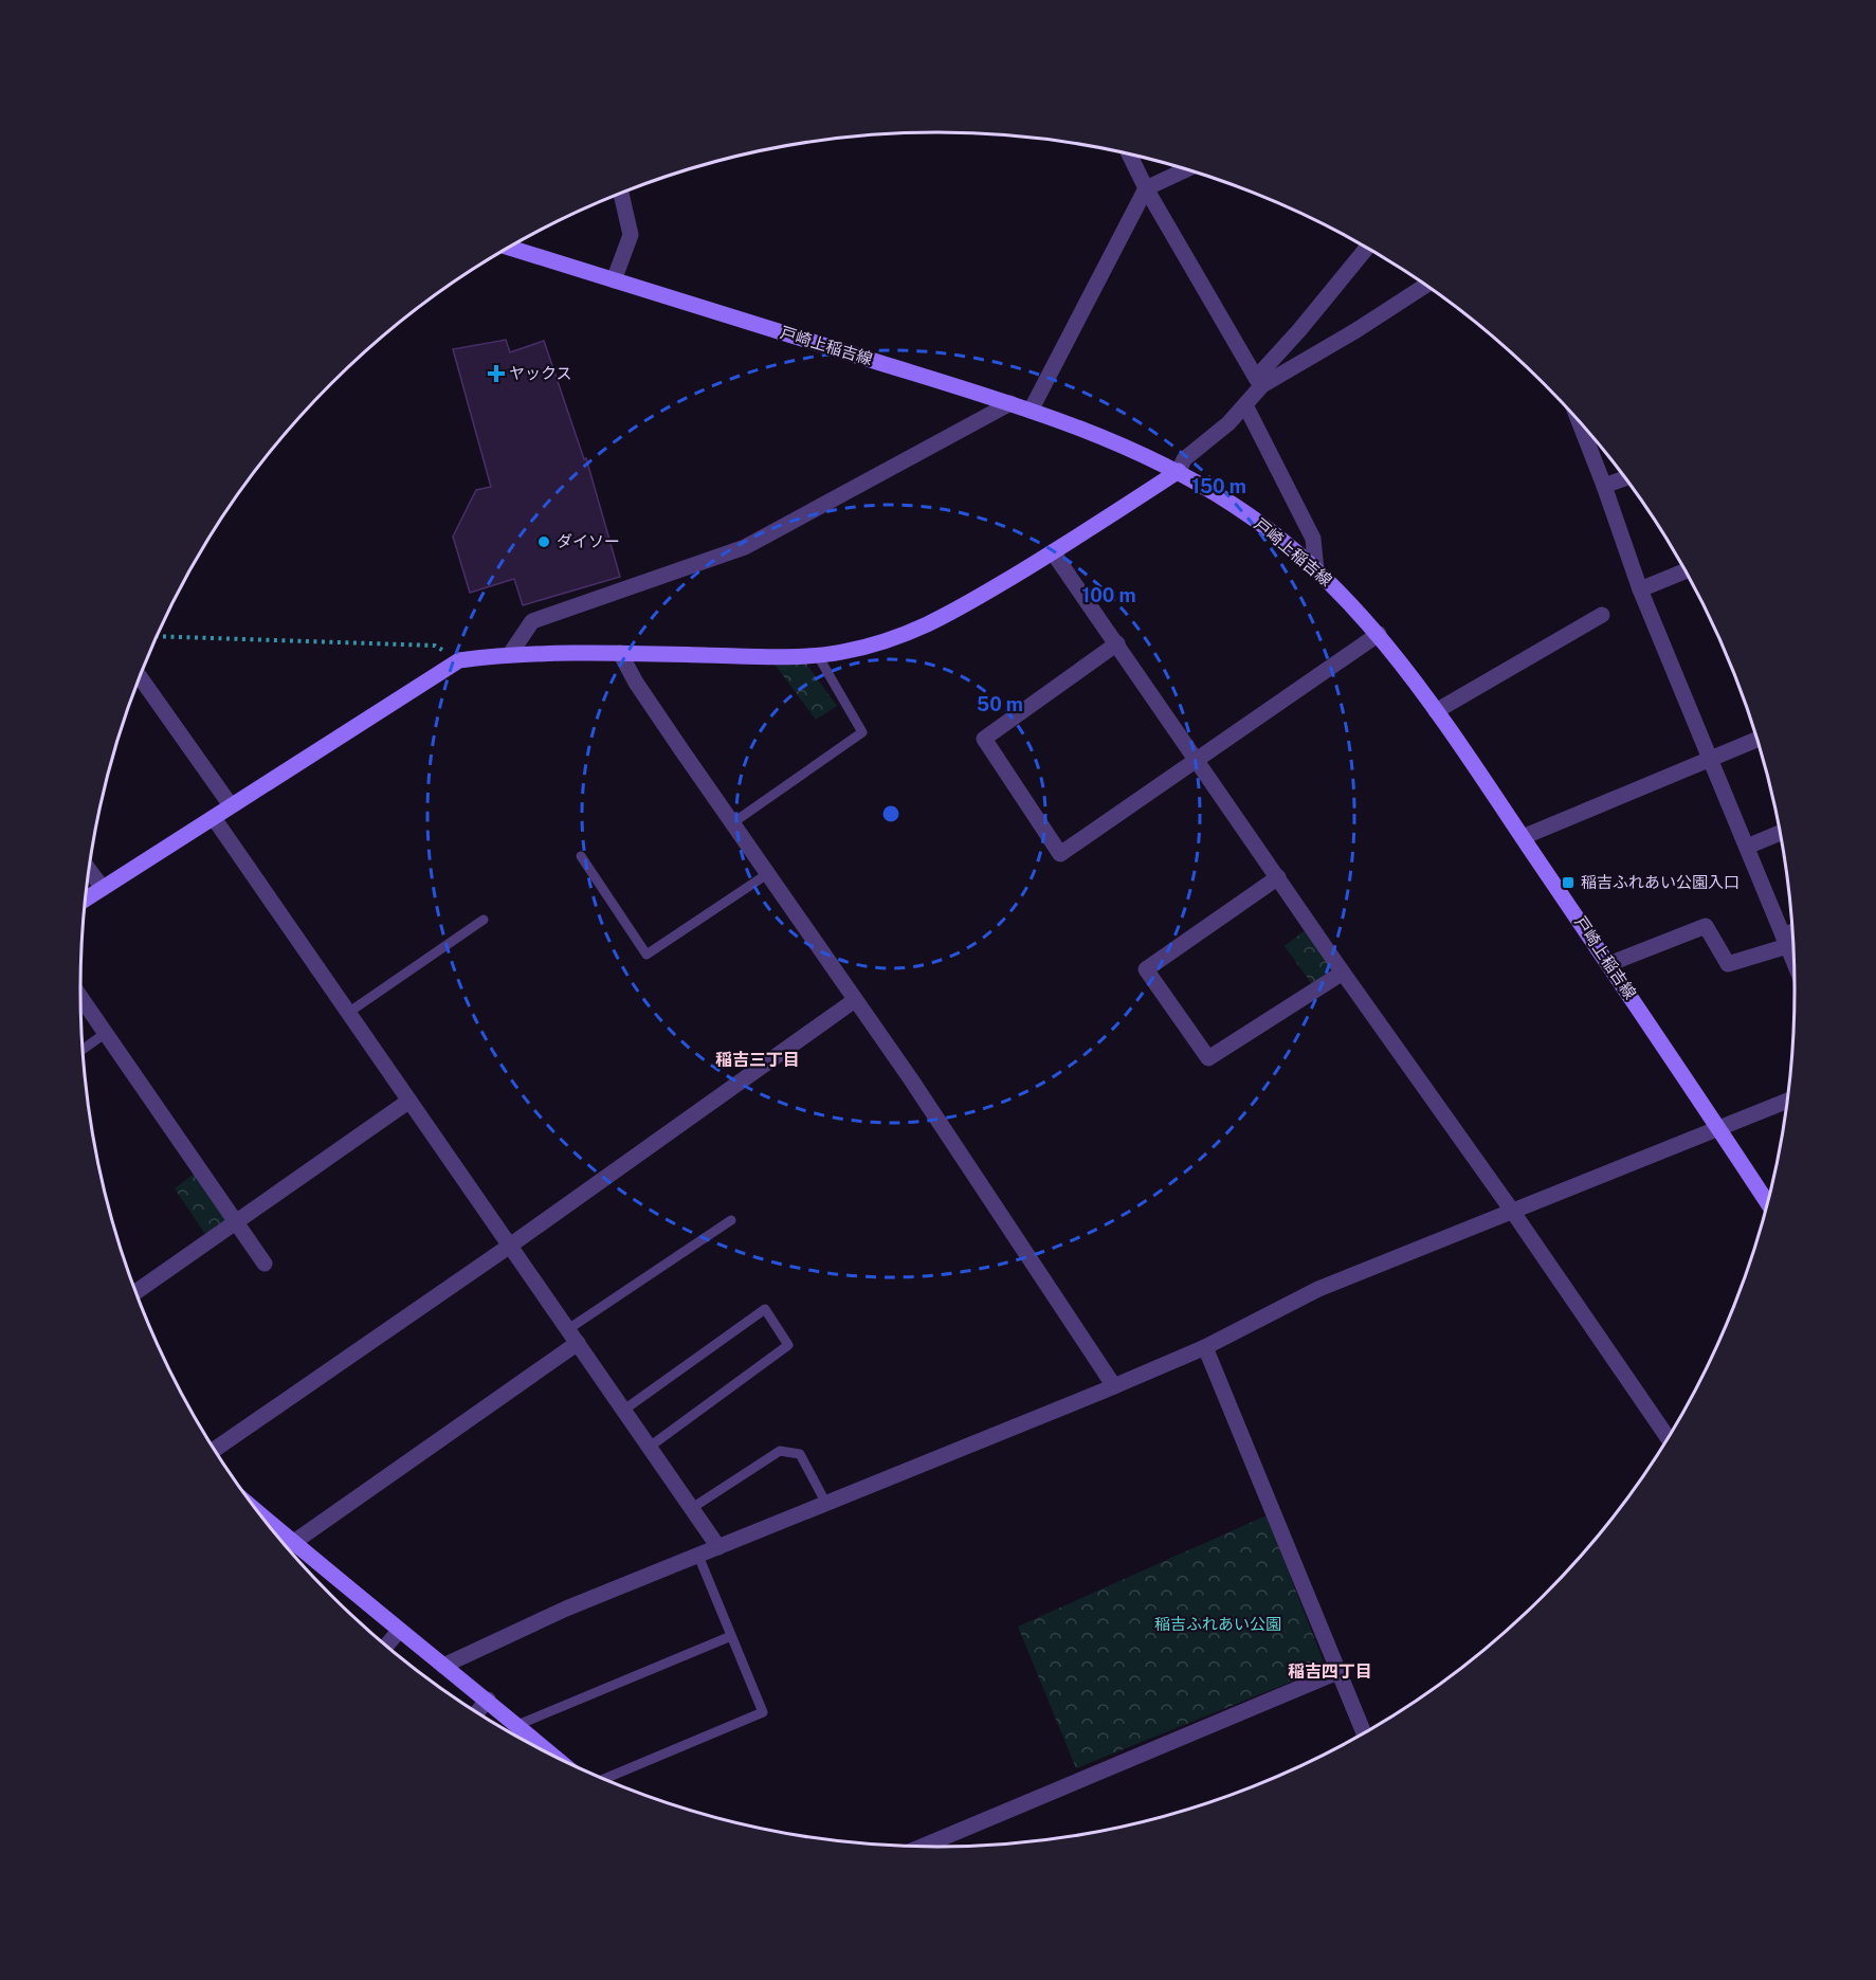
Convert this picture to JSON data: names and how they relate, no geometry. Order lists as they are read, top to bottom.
{
  "streets": {
    "street": ["戸崎上稲吉線"]
  },
  "districts": ["稲吉三丁目", "稲吉四丁目"],
  "parks": ["稲吉ふれあい公園"],
  "places": {
    "health": ["ヤックス"],
    "other": ["ダイソー"],
    "transit": ["稲吉ふれあい公園入口"]
  },
  "rings": ["150 m", "100 m", "50 m"]
}
